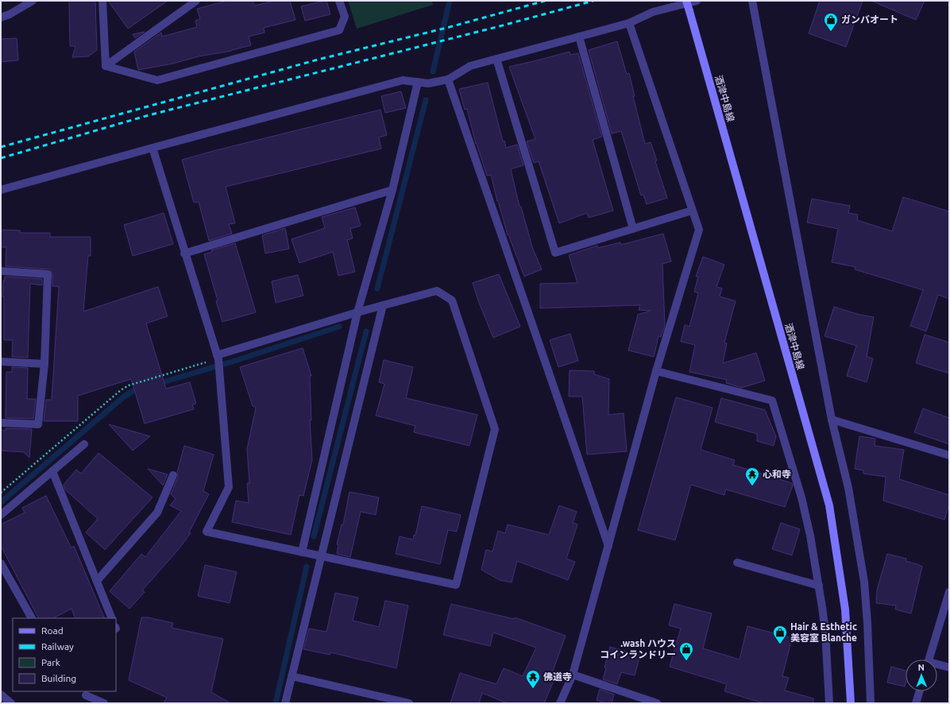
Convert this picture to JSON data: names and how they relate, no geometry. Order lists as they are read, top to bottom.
{
  "streets": {
    "main road": ["酒津中島線"]
  },
  "places": {
    "shop": ["ガンバオート", "Hair & Esthetic 美容室 Blanche", ".wash ハウス コインランドリー"],
    "temple": ["心和寺", "佛道寺"]
  },
  "legend": [
    "Road",
    "Railway",
    "Park",
    "Building"
  ],
  "north": "top"
}
